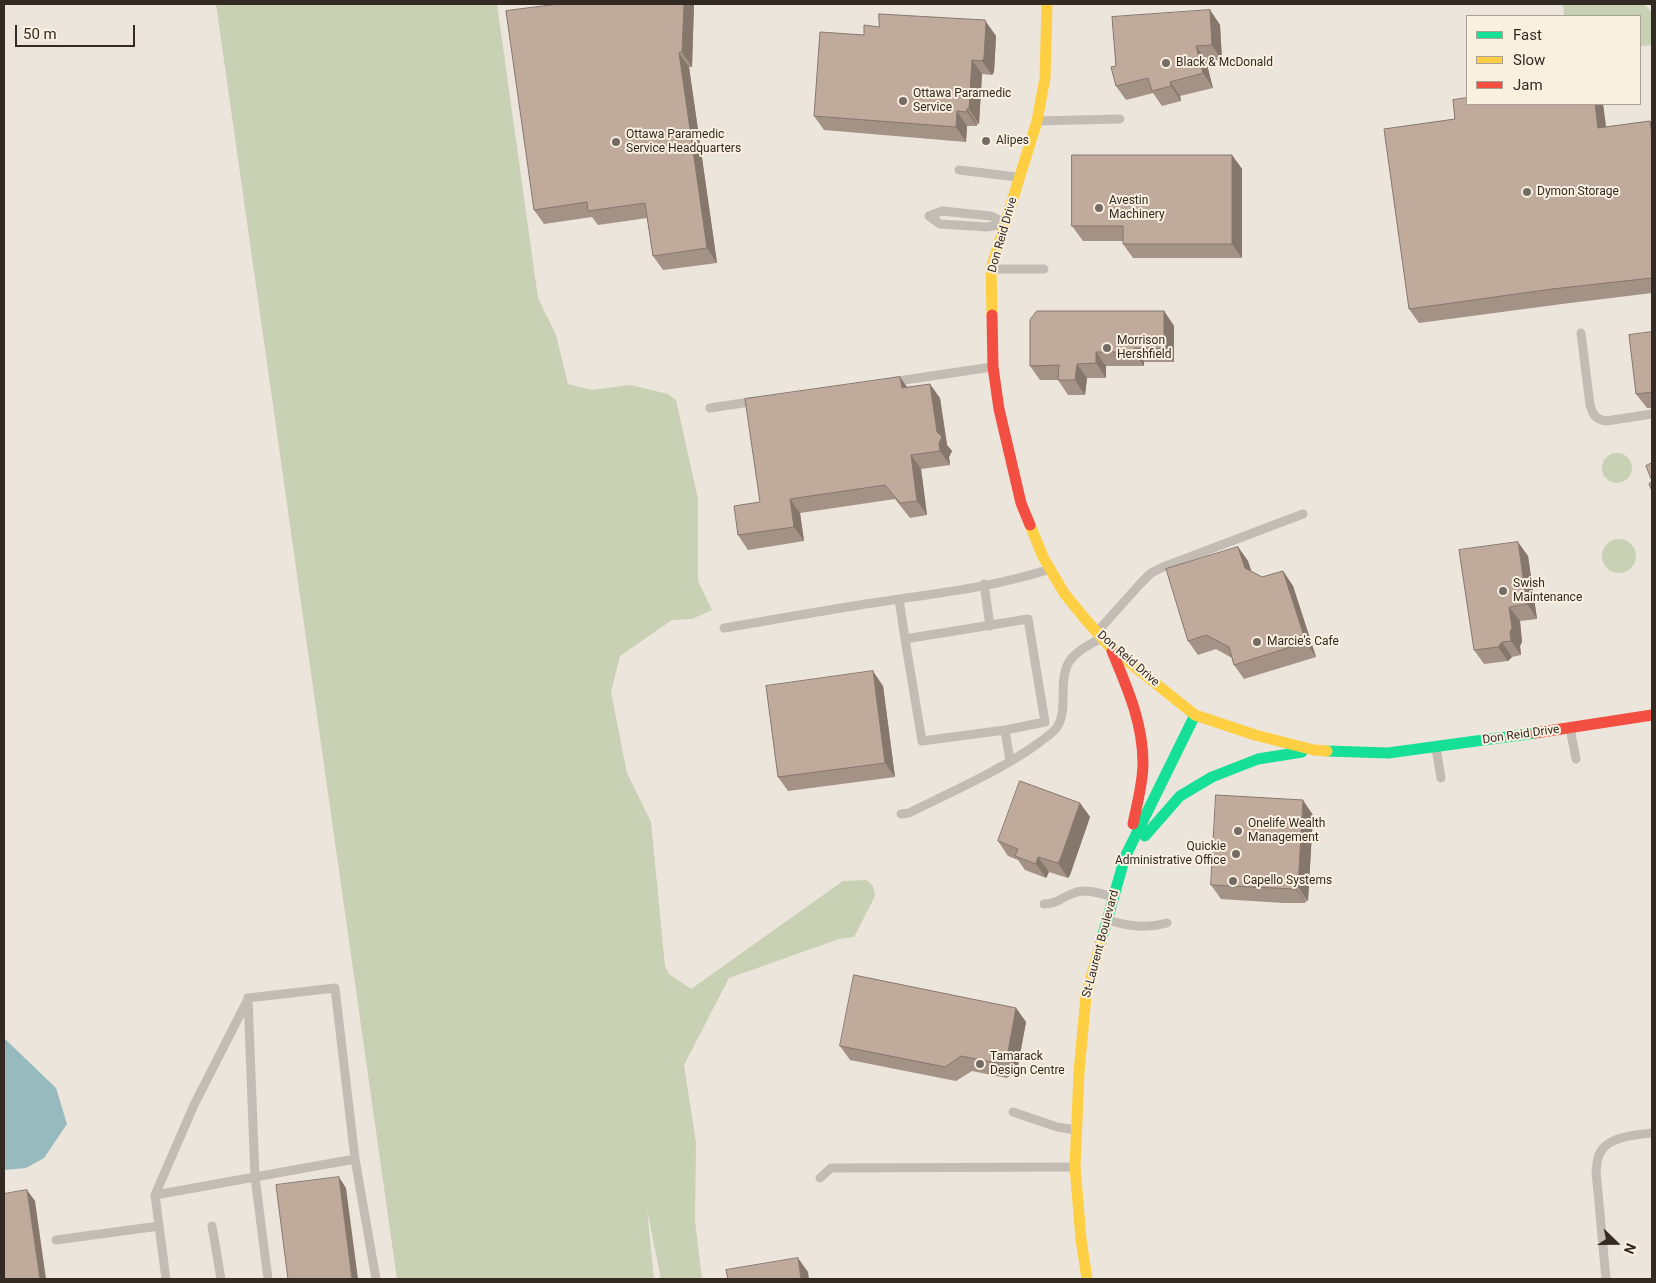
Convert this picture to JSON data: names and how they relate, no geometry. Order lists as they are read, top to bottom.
{
  "streets": {
    "street": ["Don Reid Drive", "St-Laurent Boulevard"]
  },
  "crossings": [
    ["Don Reid Drive", "St-Laurent Boulevard"]
  ],
  "places": [
    "Black & McDonald",
    "Ottawa Paramedic Service",
    "Alipes",
    "Ottawa Paramedic Service Headquarters",
    "Dymon Storage",
    "Avestin Machinery",
    "Morrison Hershfield",
    "Swish Maintenance",
    "Marcie's Cafe",
    "Onelife Wealth Management",
    "Quickie Administrative Office",
    "Capello Systems",
    "Tamarack Design Centre"
  ],
  "legend": ["Fast", "Slow", "Jam"],
  "scale_bar": "50 m",
  "north": "right"
}
